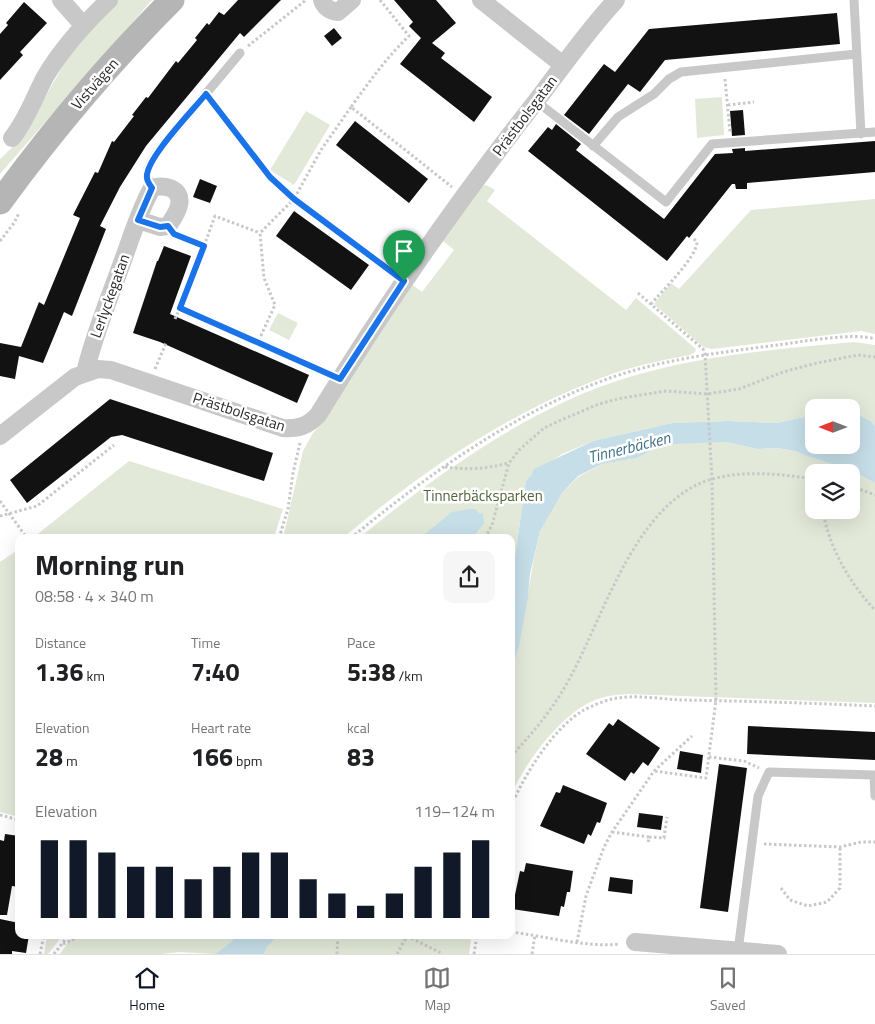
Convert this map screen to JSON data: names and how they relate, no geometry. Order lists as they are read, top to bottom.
{
  "streets": {
    "main road": ["Vistvägen"],
    "street": ["Prästbolsgatan", "Lerlyckegatan"]
  },
  "crossings": [
    ["Prästbolsgatan", "Lerlyckegatan"]
  ],
  "water": ["Tinnerbäcken"],
  "parks": ["Tinnerbäcksparken"],
  "north": "left",
  "page": {
    "heading": ["Morning run", "08:58 · 4 × 340 m"],
    "stats": [
      ["Distance", "1.36 km"],
      ["Time", "7:40"],
      ["Pace", "5:38 /km"],
      ["Elevation", "28 m"],
      ["Heart rate", "166 bpm"],
      ["kcal", "83"]
    ],
    "chart": ["Elevation", "119–124 m"],
    "tabs": ["Home", "Map", "Saved"]
  }
}
